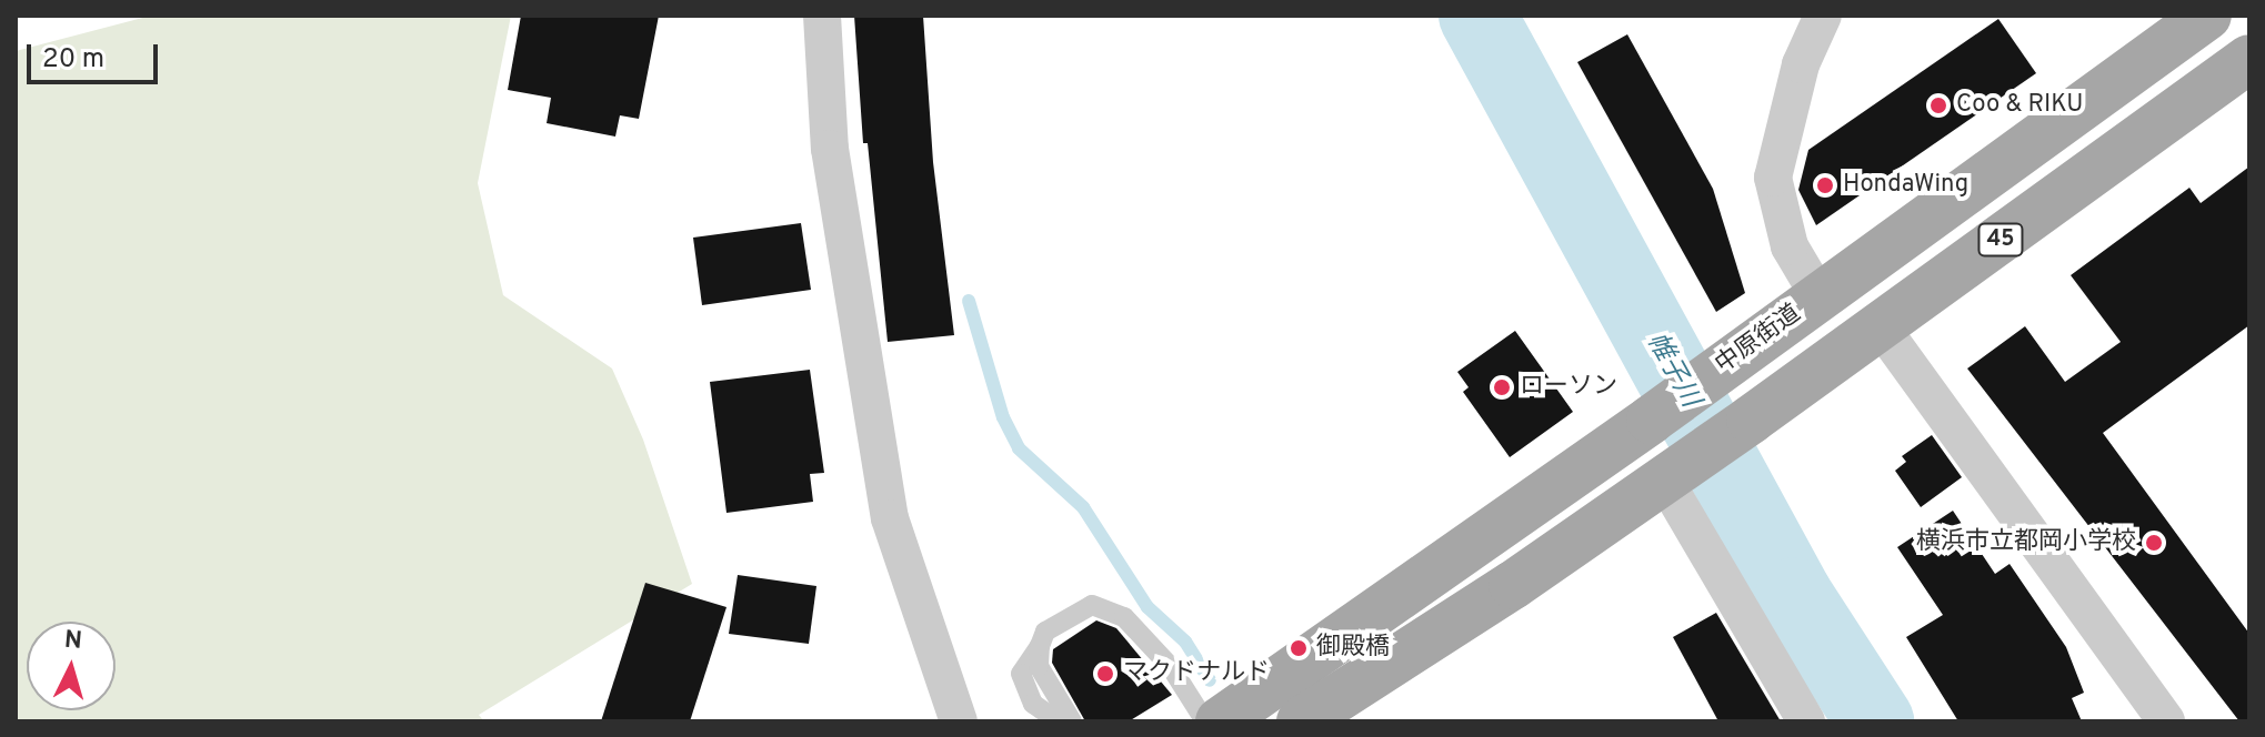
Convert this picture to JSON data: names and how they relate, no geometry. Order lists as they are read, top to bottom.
{
  "streets": {
    "main road": ["45", "中原街道"]
  },
  "water": ["帷子川"],
  "places": [
    "Coo & RIKU",
    "HondaWing",
    "ローソン",
    "横浜市立都岡小学校",
    "御殿橋",
    "マクドナルド"
  ],
  "scale_bar": "20 m",
  "north": "top"
}
